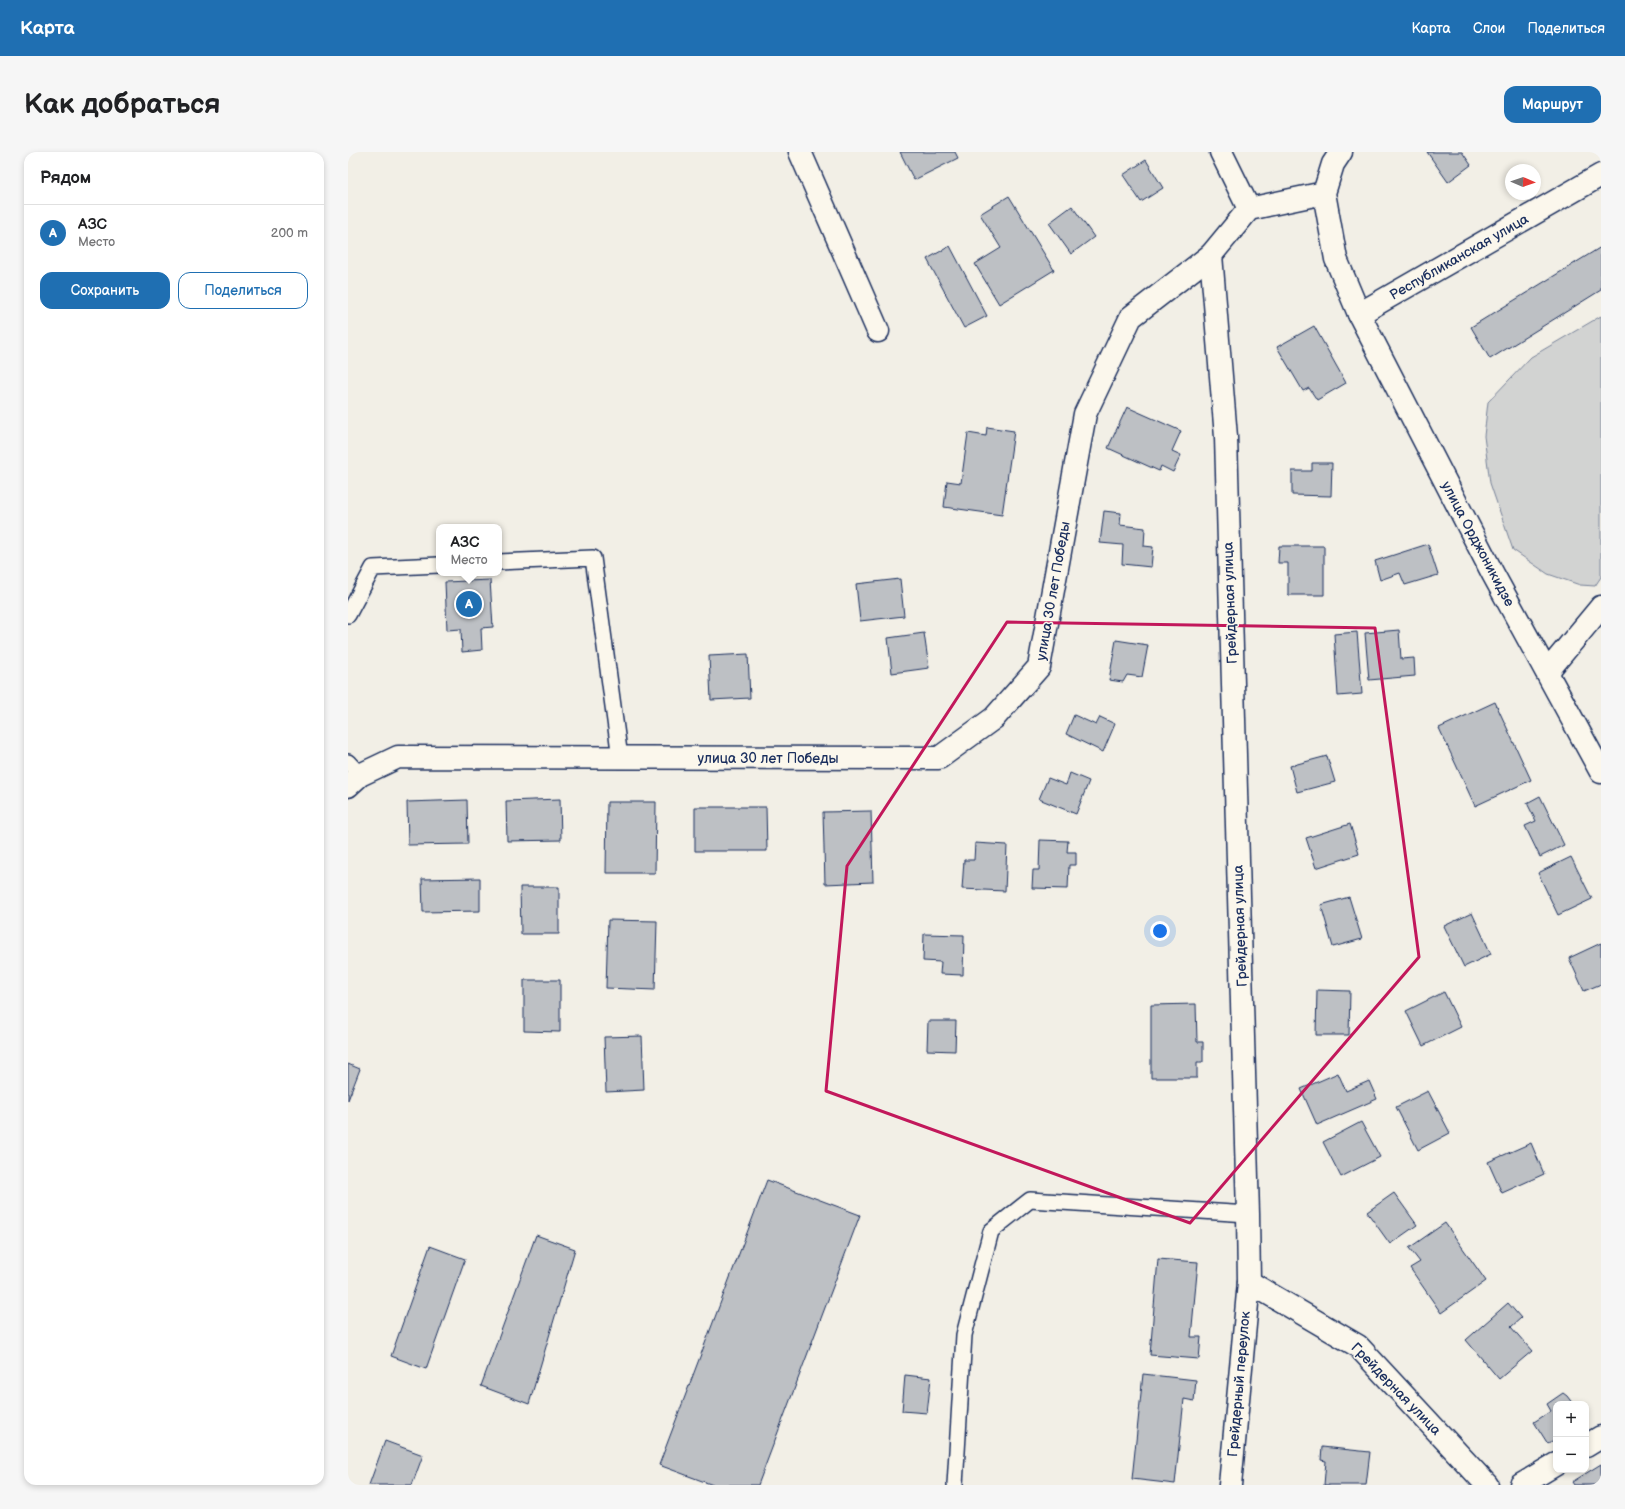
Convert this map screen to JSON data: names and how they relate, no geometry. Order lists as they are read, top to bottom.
{
  "streets": {
    "street": [
      "Республиканская улица",
      "улица Орджоникидзе",
      "улица 30 лет Победы",
      "Грейдерная улица",
      "Грейдерный переулок"
    ]
  },
  "crossings": [
    ["Республиканская улица", "улица Орджоникидзе"],
    ["улица 30 лет Победы", "Грейдерная улица"],
    ["Грейдерная улица", "Грейдерный переулок"]
  ],
  "north": "right",
  "page": {
    "header": "Карта",
    "nav": ["Карта", "Слои", "Поделиться"],
    "buttons": [
      "Маршрут",
      ["Сохранить", "Поделиться"]
    ],
    "title": "Как добраться",
    "heading": "Рядом",
    "list": [
      {
        "mark": "A",
        "name": "АЗС",
        "note": "Место",
        "value": "200 m"
      }
    ],
    "popup": ["АЗС", "Место"],
    "pins": "A",
    "map_buttons": ["+", "−"]
  }
}
